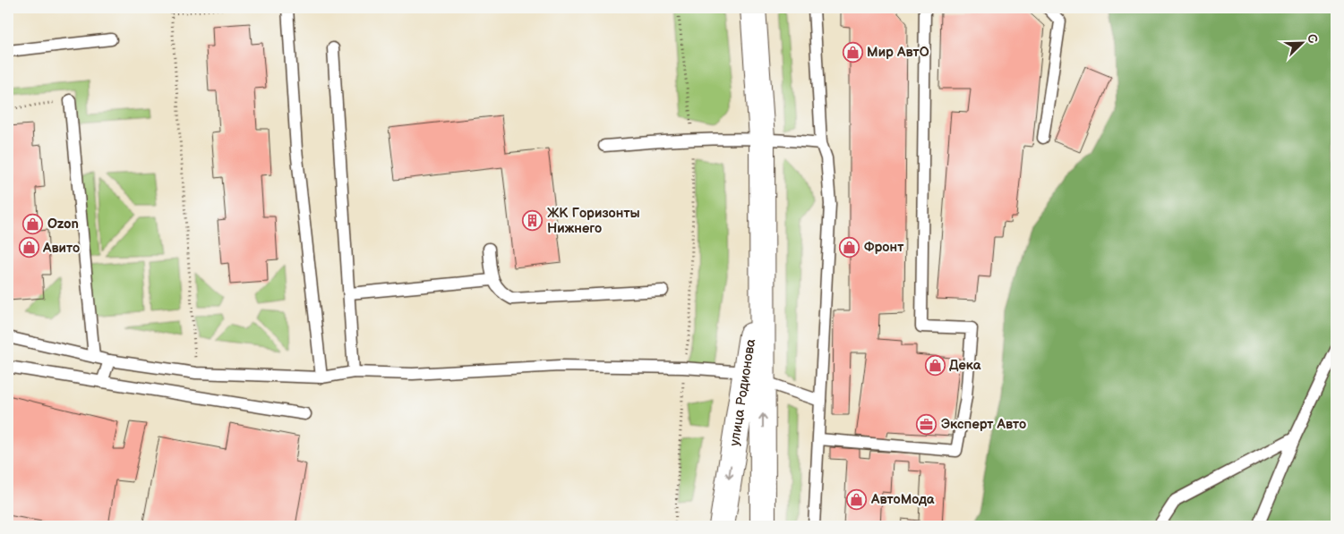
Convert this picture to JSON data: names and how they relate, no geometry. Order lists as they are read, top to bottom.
{
  "streets": {
    "main road": ["улица Родионова"]
  },
  "places": {
    "shop": [
      "Мир АвтО",
      "Ozon",
      "Фронт",
      "Авито",
      "Дека",
      "АвтоМода"
    ],
    "building": ["ЖК Горизонты Нижнего"],
    "office": ["Эксперт Авто"]
  },
  "north": "top right"
}
